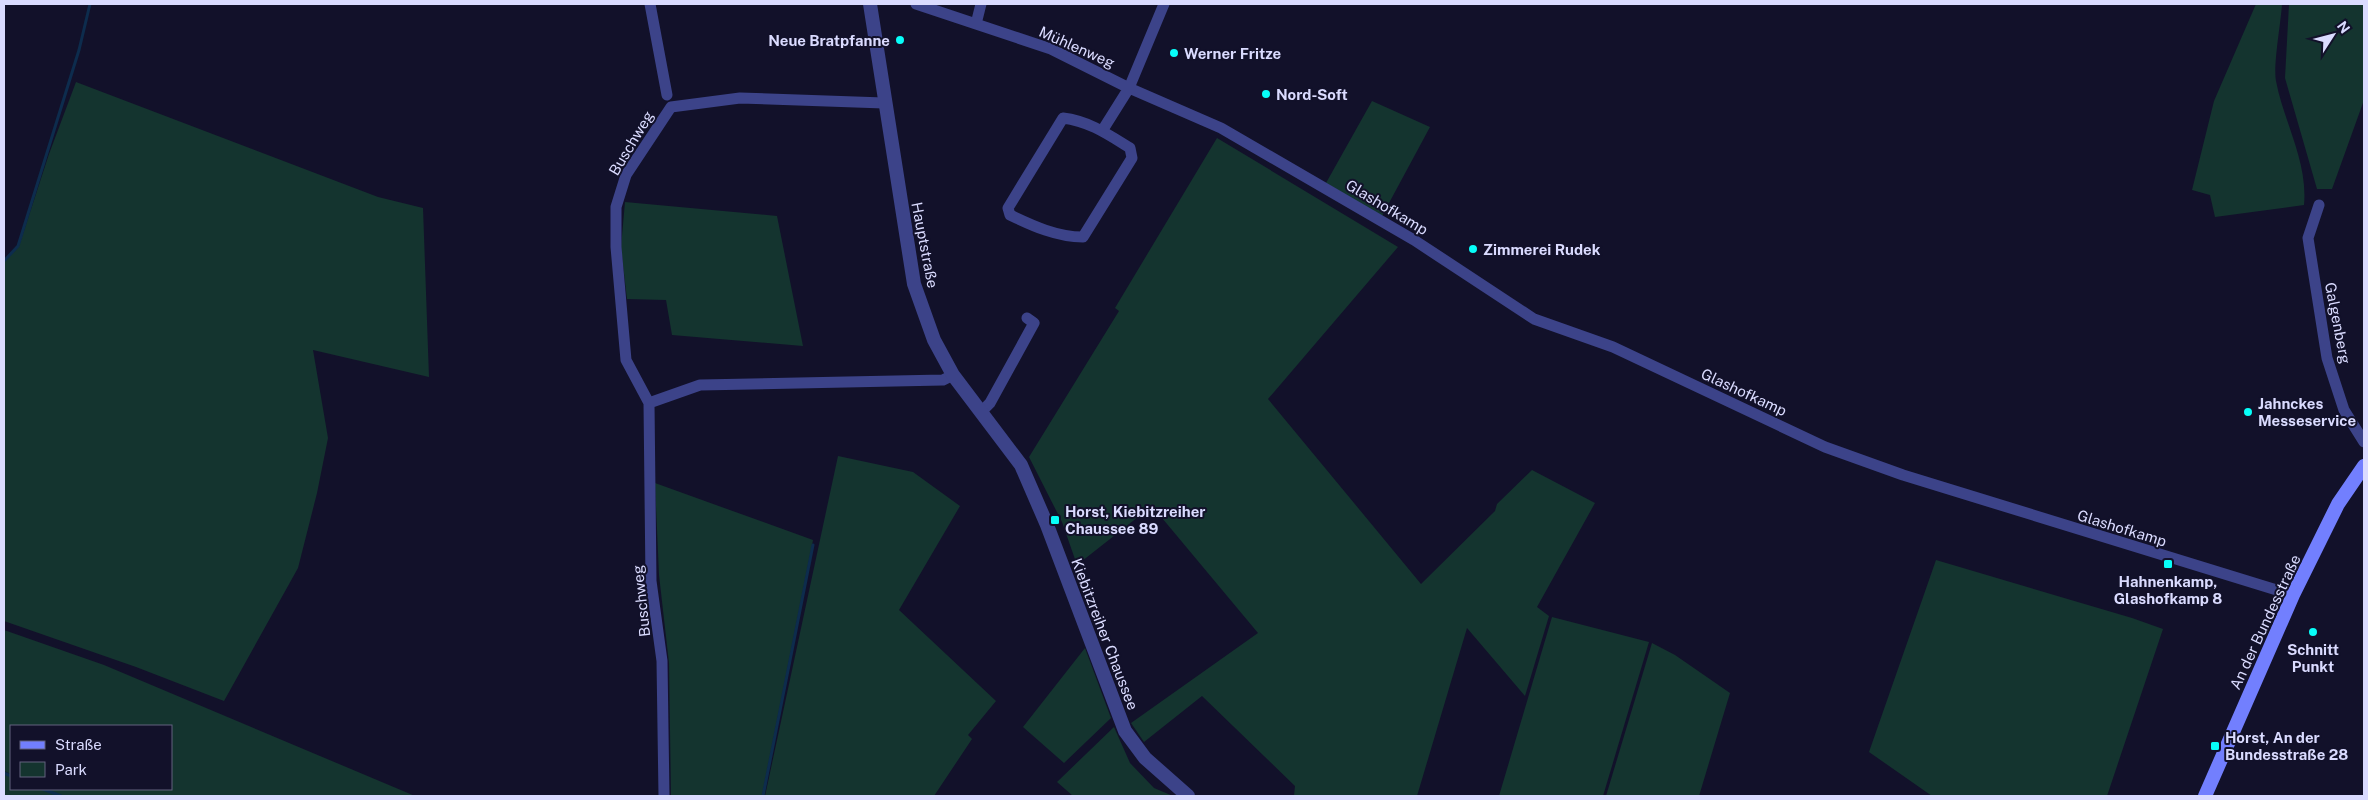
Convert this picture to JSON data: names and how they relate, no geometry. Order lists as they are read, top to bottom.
{
  "streets": {
    "main road": ["An der Bundesstraße"],
    "street": [
      "Mühlenweg",
      "Buschweg",
      "Glashofkamp",
      "Hauptstraße",
      "Galgenberg",
      "Kiebitzreiher Chaussee"
    ]
  },
  "crossings": [
    ["Mühlenweg", "Glashofkamp"],
    ["Buschweg", "Hauptstraße"],
    ["Glashofkamp", "An der Bundesstraße"],
    ["Hauptstraße", "Kiebitzreiher Chaussee"]
  ],
  "places": {
    "other": [
      "Neue Bratpfanne",
      "Werner Fritze",
      "Nord-Soft",
      "Zimmerei Rudek",
      "Jahnckes Messeservice",
      "Schnitt Punkt"
    ],
    "transit": ["Horst, Kiebitzreiher Chaussee 89", "Hahnenkamp, Glashofkamp 8", "Horst, An der Bundesstraße 28"]
  },
  "legend": ["Straße", "Park"],
  "north": "top right"
}
